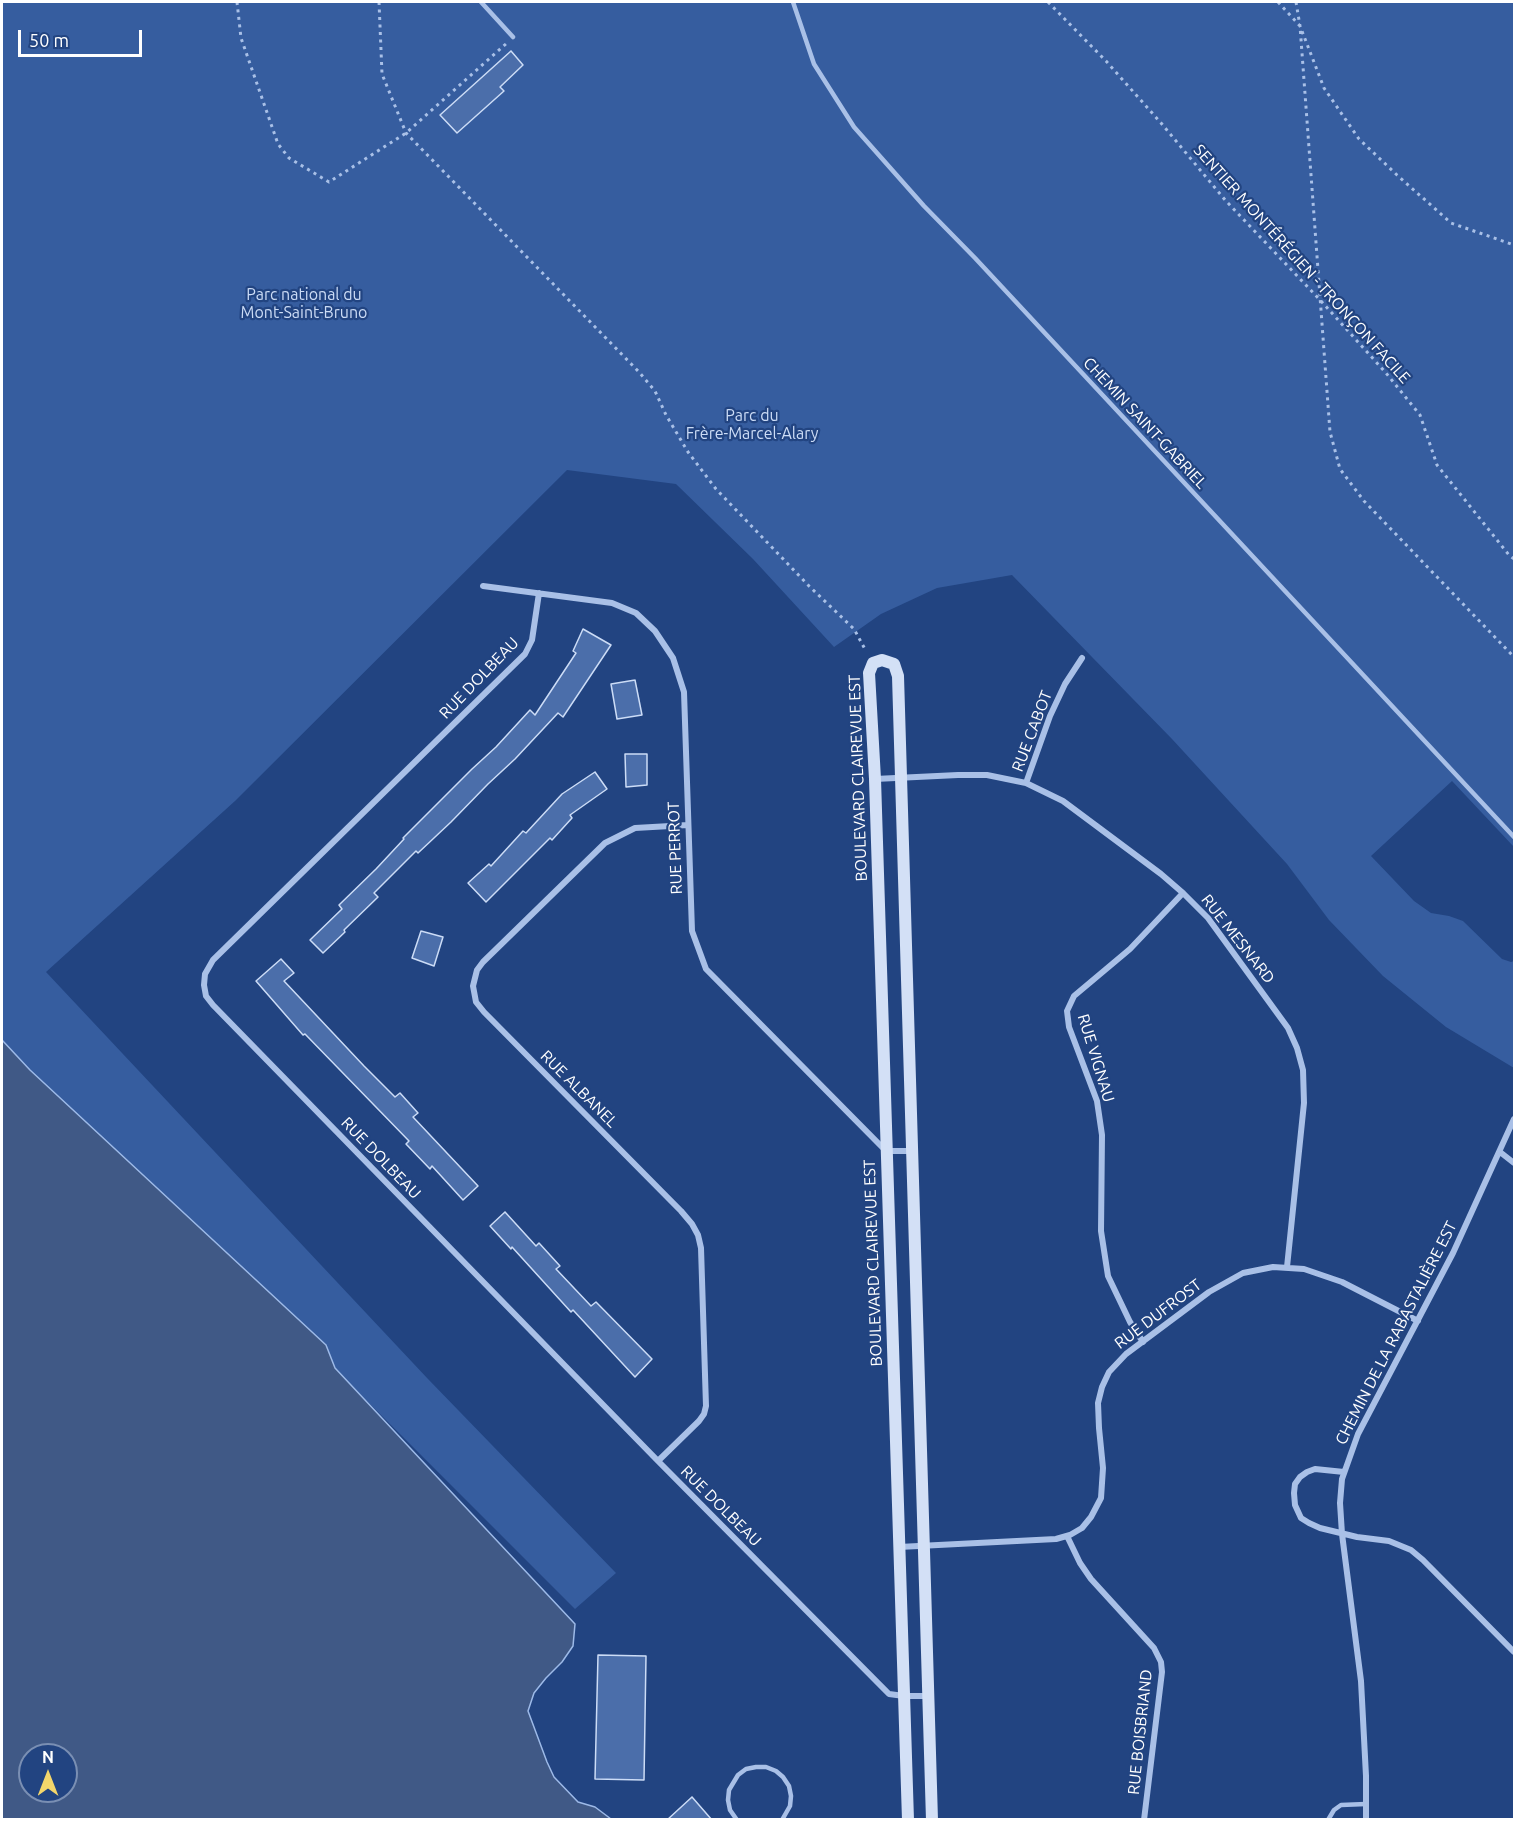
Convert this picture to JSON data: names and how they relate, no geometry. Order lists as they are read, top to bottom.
{
  "streets": {
    "street": [
      "RUE DOLBEAU",
      "RUE CABOT",
      "BOULEVARD CLAIREVUE EST",
      "RUE PERROT",
      "RUE MESNARD",
      "RUE VIGNAU",
      "RUE ALBANEL",
      "RUE DUFROST",
      "CHEMIN DE LA RABASTALIÈRE EST",
      "RUE BOISBRIAND"
    ],
    "lane": ["CHEMIN SAINT-GABRIEL"],
    "path": ["SENTIER MONTÉRÉGIEN - TRONÇON FACILE"]
  },
  "crossings": [
    ["RUE DOLBEAU", "BOULEVARD CLAIREVUE EST"],
    ["RUE DOLBEAU", "RUE PERROT"],
    ["RUE DOLBEAU", "RUE ALBANEL"],
    ["RUE CABOT", "RUE MESNARD"],
    ["BOULEVARD CLAIREVUE EST", "RUE PERROT"],
    ["BOULEVARD CLAIREVUE EST", "RUE MESNARD"],
    ["BOULEVARD CLAIREVUE EST", "RUE DUFROST"],
    ["RUE PERROT", "RUE ALBANEL"],
    ["RUE MESNARD", "RUE VIGNAU"],
    ["RUE MESNARD", "RUE DUFROST"],
    ["RUE VIGNAU", "RUE DUFROST"],
    ["RUE DUFROST", "CHEMIN DE LA RABASTALIÈRE EST"],
    ["RUE DUFROST", "RUE BOISBRIAND"]
  ],
  "parks": ["Parc national du Mont-Saint-Bruno", "Parc du Frère-Marcel-Alary"],
  "scale_bar": "50 m",
  "north": "top"
}
